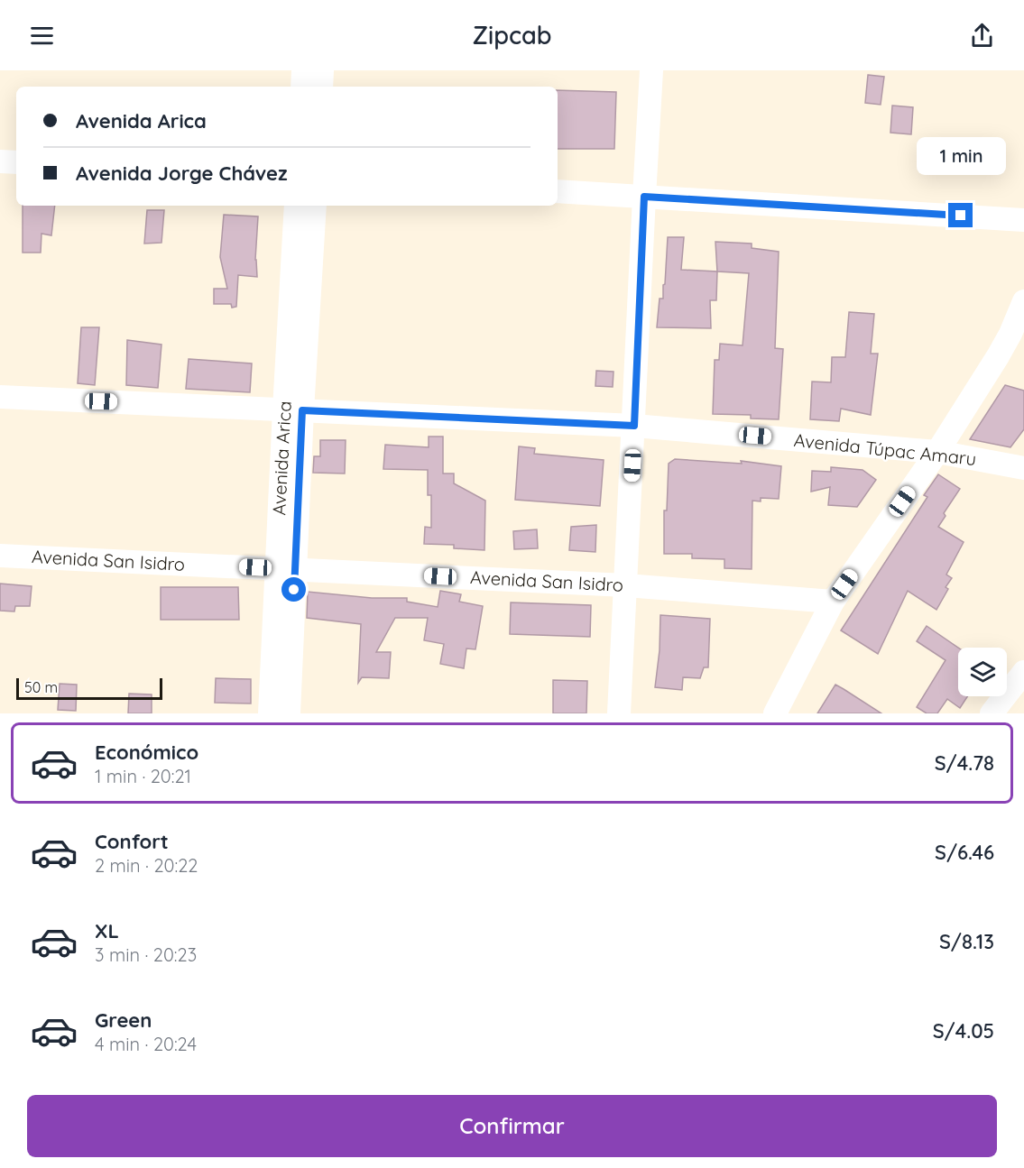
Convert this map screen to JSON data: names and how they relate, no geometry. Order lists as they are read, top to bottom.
{
  "streets": {
    "street": ["Avenida Túpac Amaru", "Avenida Arica", "Avenida San Isidro"]
  },
  "crossings": [
    ["Avenida Túpac Amaru", "Avenida Arica"],
    ["Avenida Arica", "Avenida San Isidro"]
  ],
  "scale_bar": "50 m",
  "page": {
    "header": "Zipcab",
    "banner": ["Avenida Arica", "Avenida Jorge Chávez"],
    "bubble": "1 min",
    "scale": "50 m",
    "list": [
      {
        "name": "Económico",
        "note": "1 min · 20:21",
        "value": "S/4.78"
      },
      {
        "name": "Confort",
        "note": "2 min · 20:22",
        "value": "S/6.46"
      },
      {
        "name": "XL",
        "note": "3 min · 20:23",
        "value": "S/8.13"
      },
      {
        "name": "Green",
        "note": "4 min · 20:24",
        "value": "S/4.05"
      }
    ],
    "buttons": "Confirmar"
  }
}
